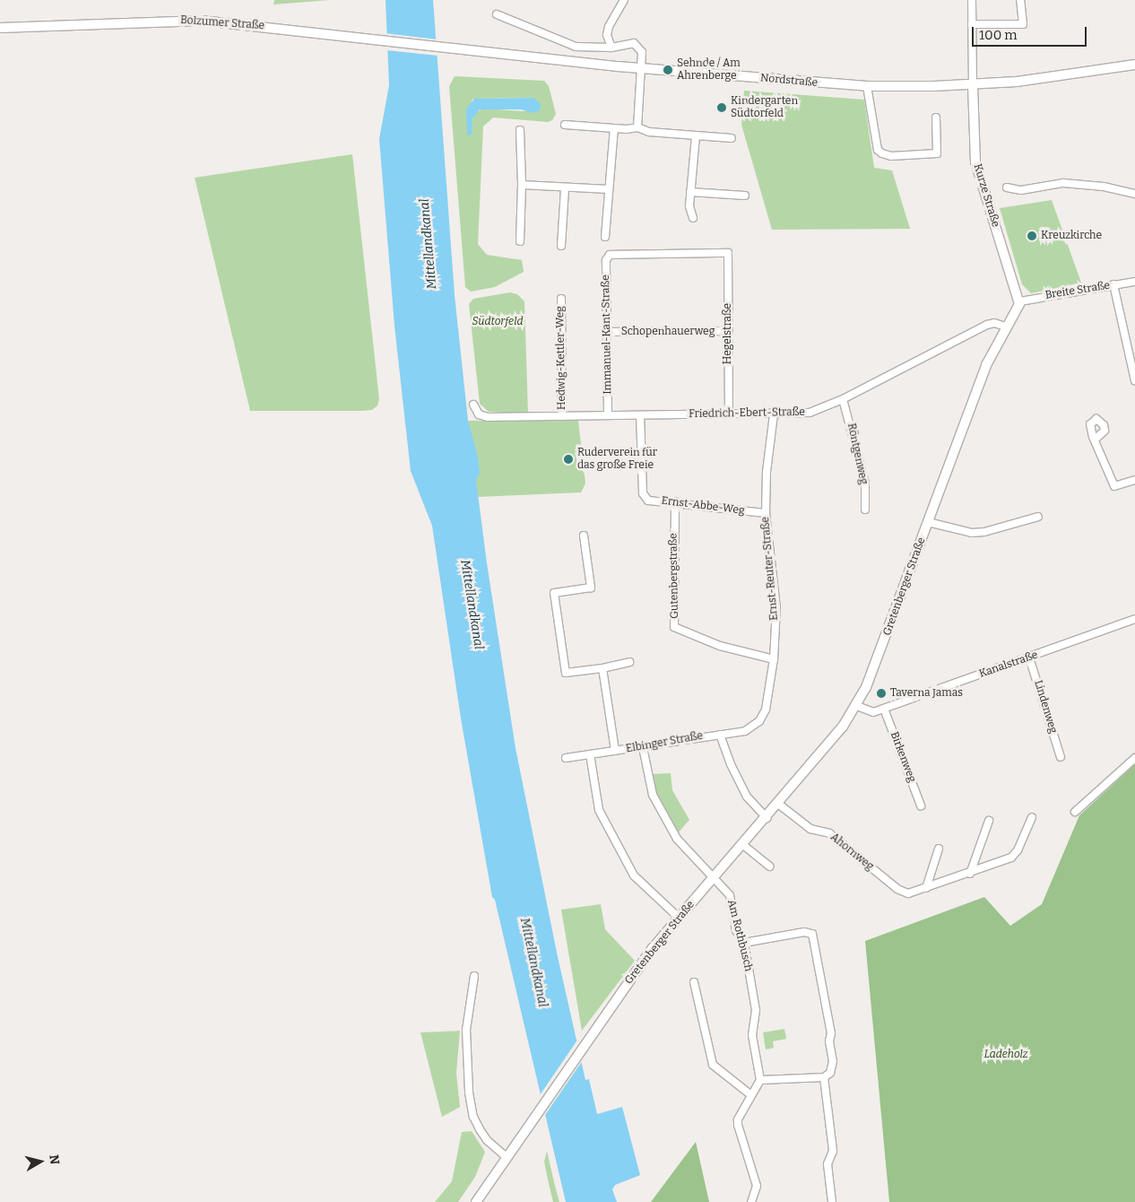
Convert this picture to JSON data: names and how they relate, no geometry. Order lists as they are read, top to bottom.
{
  "streets": {
    "main road": [
      "Bolzumer Straße",
      "Nordstraße",
      "Kurze Straße",
      "Gretenberger Straße"
    ],
    "street": [
      "Breite Straße",
      "Schopenhauerweg",
      "Hegelstraße",
      "Immanuel-Kant-Straße",
      "Hedwig-Kettler-Weg",
      "Friedrich-Ebert-Straße",
      "Röntgenweg",
      "Ernst-Abbe-Weg",
      "Ernst-Reuter-Straße",
      "Gutenbergstraße",
      "Kanalstraße",
      "Lindenweg",
      "Elbinger Straße",
      "Birkenweg",
      "Ahornweg",
      "Am Rothbusch"
    ]
  },
  "crossings": [
    ["Bolzumer Straße", "Nordstraße"],
    ["Nordstraße", "Kurze Straße"],
    ["Kurze Straße", "Breite Straße"],
    ["Kurze Straße", "Gretenberger Straße"],
    ["Breite Straße", "Gretenberger Straße"],
    ["Schopenhauerweg", "Hegelstraße"],
    ["Schopenhauerweg", "Immanuel-Kant-Straße"],
    ["Hegelstraße", "Immanuel-Kant-Straße"],
    ["Hegelstraße", "Friedrich-Ebert-Straße"],
    ["Immanuel-Kant-Straße", "Friedrich-Ebert-Straße"],
    ["Hedwig-Kettler-Weg", "Friedrich-Ebert-Straße"],
    ["Friedrich-Ebert-Straße", "Röntgenweg"],
    ["Friedrich-Ebert-Straße", "Ernst-Abbe-Weg"],
    ["Friedrich-Ebert-Straße", "Ernst-Reuter-Straße"],
    ["Friedrich-Ebert-Straße", "Gretenberger Straße"],
    ["Ernst-Abbe-Weg", "Ernst-Reuter-Straße"],
    ["Ernst-Abbe-Weg", "Gutenbergstraße"],
    ["Ernst-Reuter-Straße", "Gutenbergstraße"],
    ["Ernst-Reuter-Straße", "Elbinger Straße"],
    ["Gretenberger Straße", "Kanalstraße"],
    ["Gretenberger Straße", "Ahornweg"],
    ["Gretenberger Straße", "Am Rothbusch"],
    ["Kanalstraße", "Lindenweg"],
    ["Kanalstraße", "Birkenweg"],
    ["Elbinger Straße", "Am Rothbusch"]
  ],
  "water": ["Mittellandkanal"],
  "parks": ["Südtorfeld", "Ladeholz"],
  "places": [
    "Sehnde / Am Ahrenberge",
    "Kindergarten Südtorfeld",
    "Kreuzkirche",
    "Ruderverein für das große Freie",
    "Taverna Jamas"
  ],
  "scale_bar": "100 m",
  "north": "right"
}
